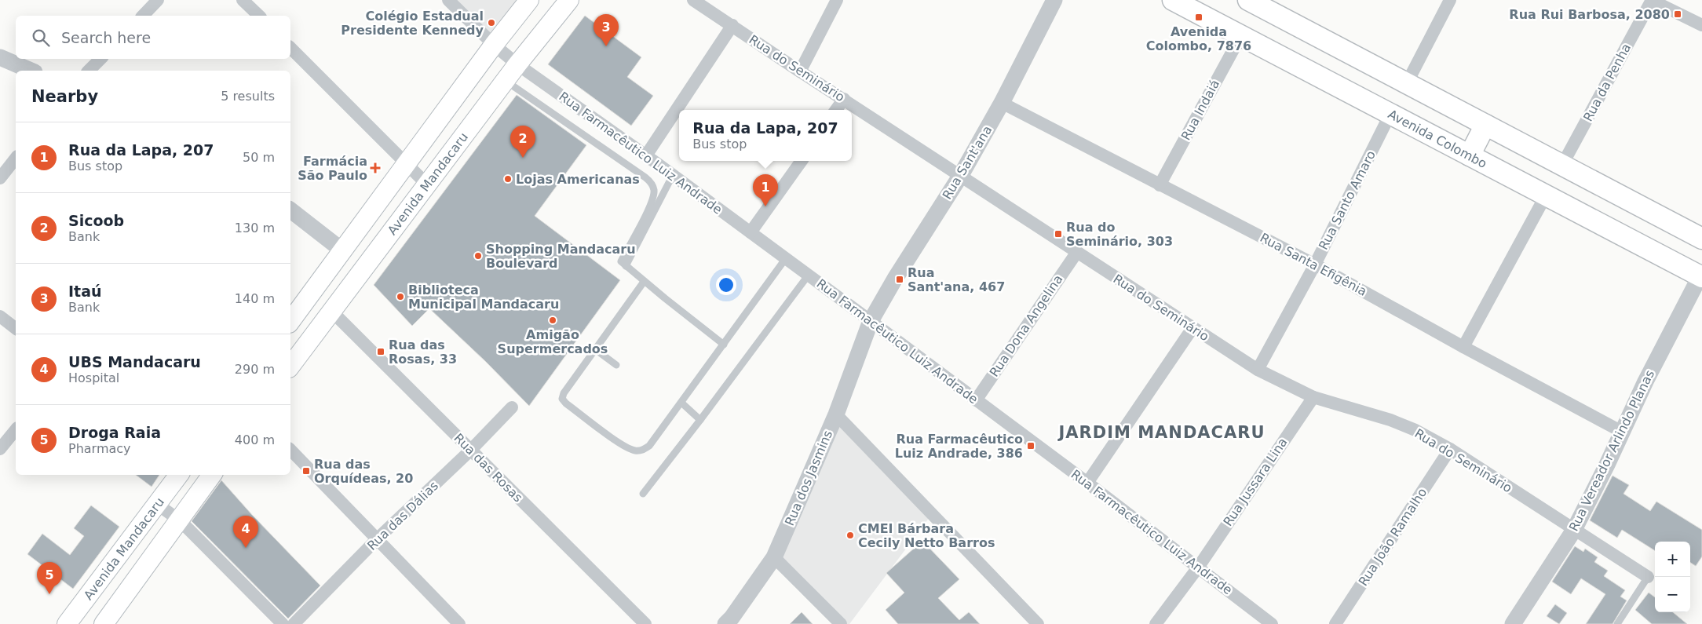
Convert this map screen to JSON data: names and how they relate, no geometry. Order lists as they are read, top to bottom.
{
  "streets": {
    "main road": ["Avenida Colombo", "Avenida Mandacaru"],
    "street": [
      "Rua do Seminário",
      "Rua da Penha",
      "Rua Indaiá",
      "Rua Farmacêutico Luiz Andrade",
      "Rua Sant'ana",
      "Rua Santo Amaro",
      "Rua Santa Efigênia",
      "Rua Dona Angelina",
      "Rua Vereador Arlindo Planas",
      "Rua das Rosas",
      "Rua dos Jasmins",
      "Rua Jussara Lina",
      "Rua das Dálias",
      "Rua João Ramalho"
    ]
  },
  "crossings": [
    ["Rua do Seminário", "Rua Sant'ana"],
    ["Rua do Seminário", "Rua Santo Amaro"],
    ["Rua do Seminário", "Rua Dona Angelina"],
    ["Rua do Seminário", "Rua Vereador Arlindo Planas"],
    ["Rua do Seminário", "Rua Jussara Lina"],
    ["Rua do Seminário", "Rua João Ramalho"],
    ["Rua Indaiá", "Avenida Colombo"],
    ["Rua Indaiá", "Rua Santa Efigênia"],
    ["Avenida Colombo", "Rua Santo Amaro"],
    ["Avenida Colombo", "Rua Vereador Arlindo Planas"],
    ["Rua Farmacêutico Luiz Andrade", "Rua Sant'ana"],
    ["Rua Farmacêutico Luiz Andrade", "Avenida Mandacaru"],
    ["Rua Farmacêutico Luiz Andrade", "Rua Dona Angelina"],
    ["Rua Farmacêutico Luiz Andrade", "Rua dos Jasmins"],
    ["Rua Farmacêutico Luiz Andrade", "Rua Jussara Lina"],
    ["Rua Sant'ana", "Rua Santa Efigênia"],
    ["Rua Sant'ana", "Rua dos Jasmins"],
    ["Avenida Mandacaru", "Rua das Rosas"],
    ["Rua Santo Amaro", "Rua Santa Efigênia"],
    ["Rua Santa Efigênia", "Rua Vereador Arlindo Planas"],
    ["Rua das Rosas", "Rua das Dálias"]
  ],
  "districts": ["JARDIM MANDACARU"],
  "places": {
    "transit": [
      "Rua Rui Barbosa, 2080",
      "Avenida Colombo, 7876",
      "Rua do Seminário, 303",
      "Rua Sant'ana, 467",
      "Rua das Rosas, 33",
      "Rua Farmacêutico Luiz Andrade, 386",
      "Rua das Orquídeas, 20"
    ],
    "other": [
      "Colégio Estadual Presidente Kennedy",
      "Lojas Americanas",
      "Shopping Mandacaru Boulevard",
      "Biblioteca Municipal Mandacaru",
      "Amigão Supermercados",
      "CMEI Bárbara Cecily Netto Barros"
    ],
    "health": ["Farmácia São Paulo"]
  },
  "page": {
    "pins": [
      "3",
      "2",
      "1",
      "4",
      "5"
    ],
    "search": "Search here",
    "heading": ["Nearby", "5 results"],
    "popup": ["Rua da Lapa, 207", "Bus stop"],
    "list": [
      {
        "mark": "1",
        "name": "Rua da Lapa, 207",
        "note": "Bus stop",
        "value": "50 m"
      },
      {
        "mark": "2",
        "name": "Sicoob",
        "note": "Bank",
        "value": "130 m"
      },
      {
        "mark": "3",
        "name": "Itaú",
        "note": "Bank",
        "value": "140 m"
      },
      {
        "mark": "4",
        "name": "UBS Mandacaru",
        "note": "Hospital",
        "value": "290 m"
      },
      {
        "mark": "5",
        "name": "Droga Raia",
        "note": "Pharmacy",
        "value": "400 m"
      }
    ],
    "map_buttons": ["+", "−"]
  }
}
